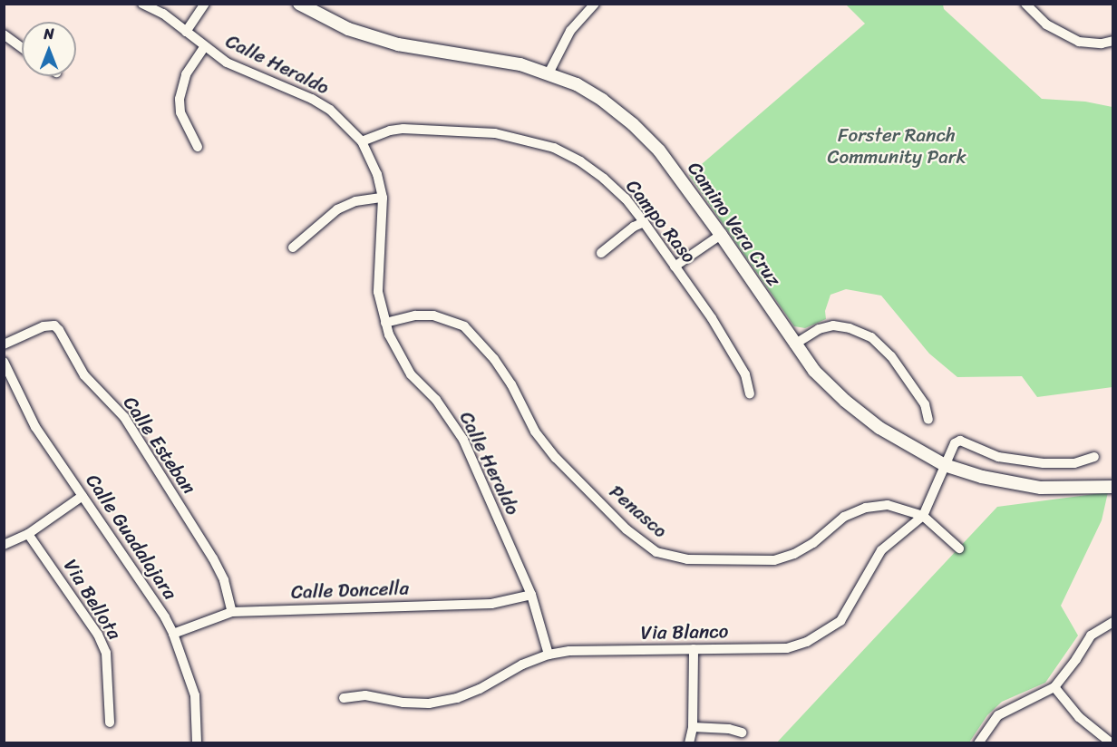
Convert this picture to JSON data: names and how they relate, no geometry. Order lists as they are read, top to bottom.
{
  "streets": {
    "main road": ["Camino Vera Cruz"],
    "street": [
      "Calle Heraldo",
      "Campo Raso",
      "Calle Esteban",
      "Penasco",
      "Calle Guadalajara",
      "Calle Doncella",
      "Via Bellota",
      "Via Blanco"
    ]
  },
  "crossings": [
    ["Calle Heraldo", "Campo Raso"],
    ["Calle Heraldo", "Penasco"],
    ["Calle Heraldo", "Calle Doncella"],
    ["Calle Heraldo", "Via Blanco"],
    ["Camino Vera Cruz", "Via Blanco"],
    ["Calle Esteban", "Calle Doncella"],
    ["Penasco", "Via Blanco"],
    ["Calle Guadalajara", "Calle Doncella"]
  ],
  "parks": ["Forster Ranch Community Park"],
  "north": "top"
}
